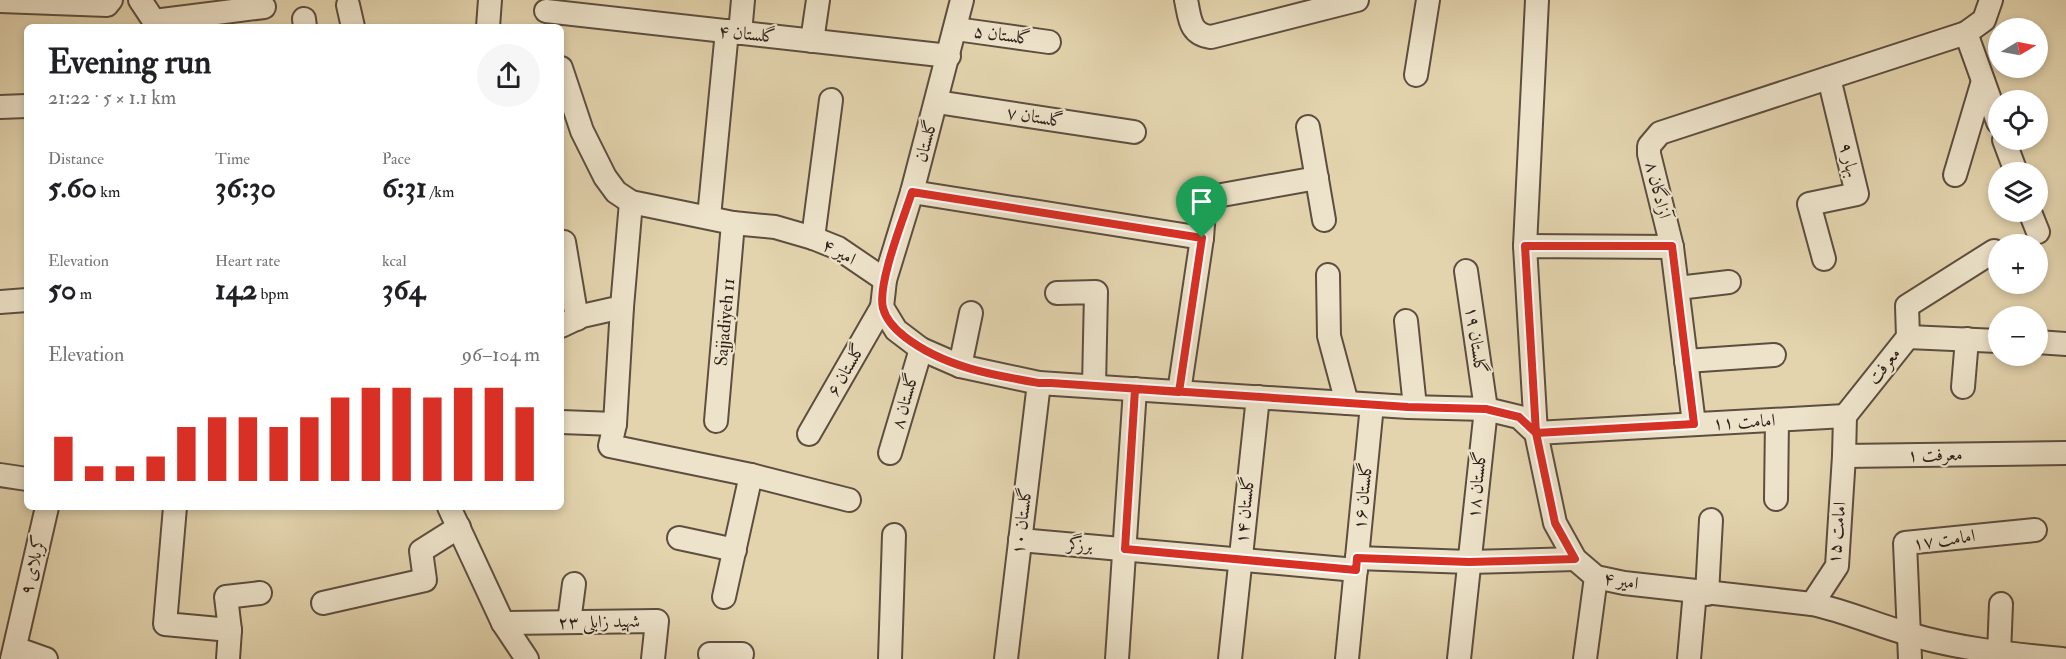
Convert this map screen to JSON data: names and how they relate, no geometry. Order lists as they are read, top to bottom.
{
  "streets": {
    "street": [
      "گلستان ۴",
      "گلستان ۵",
      "گلستان ۷",
      "گلستان",
      "بهار ۹",
      "آزادگان ۸",
      "امیر ۴",
      "Sajjadiyeh 11",
      "گلستان ۱۹",
      "معرفت",
      "گلستان ۶",
      "گلستان ۸",
      "امامت ۱۱",
      "معرفت ۱",
      "گلستان ۱۸",
      "گلستان ۱۶",
      "گلستان ۱۴",
      "گلستان ۱۰",
      "امامت ۱۵",
      "امامت ۱۷",
      "برزگر",
      "کربلای ۹",
      "شهید زابلی ۲۳"
    ]
  },
  "crossings": [
    ["گلستان ۴", "گلستان"],
    ["گلستان ۵", "گلستان"],
    ["گلستان ۷", "گلستان"],
    ["گلستان", "امیر ۴"],
    ["بهار ۹", "آزادگان ۸"],
    ["امیر ۴", "Sajjadiyeh 11"],
    ["امیر ۴", "امامت ۱۱"],
    ["امیر ۴", "امامت ۱۵"],
    ["امیر ۴", "امامت ۱۷"],
    ["امیر ۴", "برزگر"],
    ["گلستان ۱۹", "گلستان ۱۸"],
    ["معرفت", "امامت ۱۱"],
    ["معرفت ۱", "امامت ۱۵"],
    ["گلستان ۱۸", "برزگر"],
    ["گلستان ۱۶", "برزگر"],
    ["گلستان ۱۴", "برزگر"],
    ["گلستان ۱۰", "برزگر"]
  ],
  "north": "right",
  "page": {
    "map_buttons": ["+", "−"],
    "heading": ["Evening run", "21:22 · 5 × 1.1 km"],
    "stats": [
      ["Distance", "5.60 km"],
      ["Time", "36:30"],
      ["Pace", "6:31 /km"],
      ["Elevation", "50 m"],
      ["Heart rate", "142 bpm"],
      ["kcal", "364"]
    ],
    "chart": ["Elevation", "96–104 m"]
  }
}
